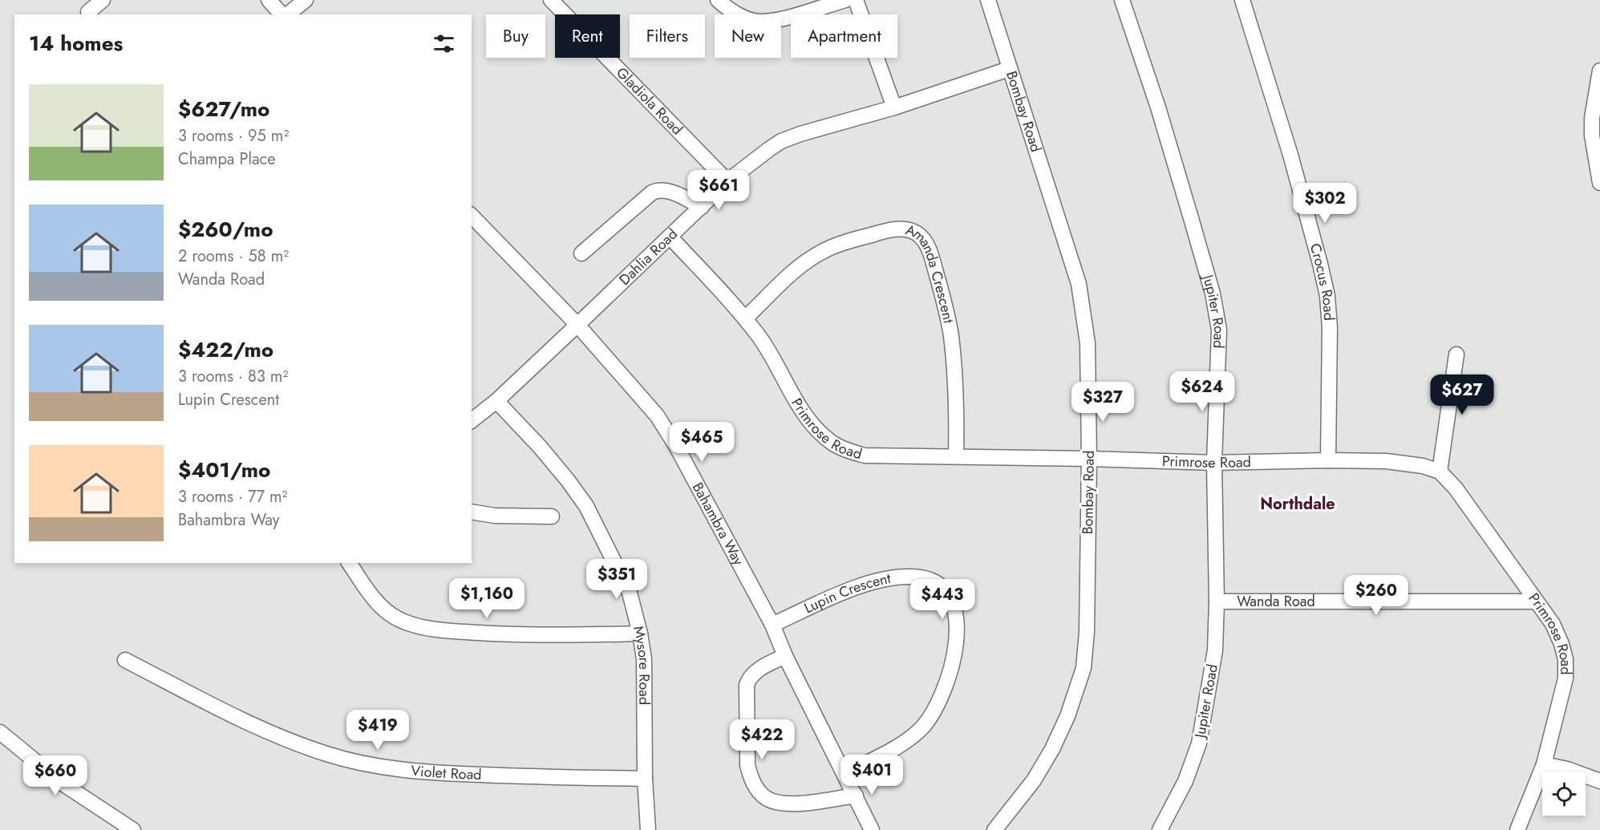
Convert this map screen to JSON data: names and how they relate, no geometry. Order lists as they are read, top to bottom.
{
  "streets": {
    "street": [
      "Gladiola Road",
      "Bombay Road",
      "Dahlia Road",
      "Amanda Crescent",
      "Crocus Road",
      "Jupiter Road",
      "Primrose Road",
      "Bahambra Way",
      "Lupin Crescent",
      "Wanda Road",
      "Mysore Road",
      "Violet Road"
    ]
  },
  "crossings": [
    ["Gladiola Road", "Dahlia Road"],
    ["Bombay Road", "Dahlia Road"],
    ["Bombay Road", "Primrose Road"],
    ["Dahlia Road", "Primrose Road"],
    ["Dahlia Road", "Bahambra Way"],
    ["Dahlia Road", "Mysore Road"],
    ["Amanda Crescent", "Primrose Road"],
    ["Crocus Road", "Primrose Road"],
    ["Jupiter Road", "Primrose Road"],
    ["Jupiter Road", "Wanda Road"],
    ["Primrose Road", "Wanda Road"],
    ["Bahambra Way", "Lupin Crescent"],
    ["Mysore Road", "Violet Road"]
  ],
  "districts": ["Northdale"],
  "page": {
    "chip": [
      "Buy",
      "Rent",
      "Filters",
      "New",
      "Apartment"
    ],
    "heading": "14 homes",
    "list": [
      {
        "name": "$627/mo",
        "note": "3 rooms · 95 m² · Champa Place"
      },
      {
        "name": "$260/mo",
        "note": "2 rooms · 58 m² · Wanda Road"
      },
      {
        "name": "$422/mo",
        "note": "3 rooms · 83 m² · Lupin Crescent"
      },
      {
        "name": "$401/mo",
        "note": "3 rooms · 77 m² · Bahambra Way"
      }
    ],
    "price": [
      "$661",
      "$302",
      "$624",
      "$627",
      "$327",
      "$465",
      "$351",
      "$260",
      "$1,160",
      "$443",
      "$419",
      "$422",
      "$401",
      "$660"
    ]
  }
}
